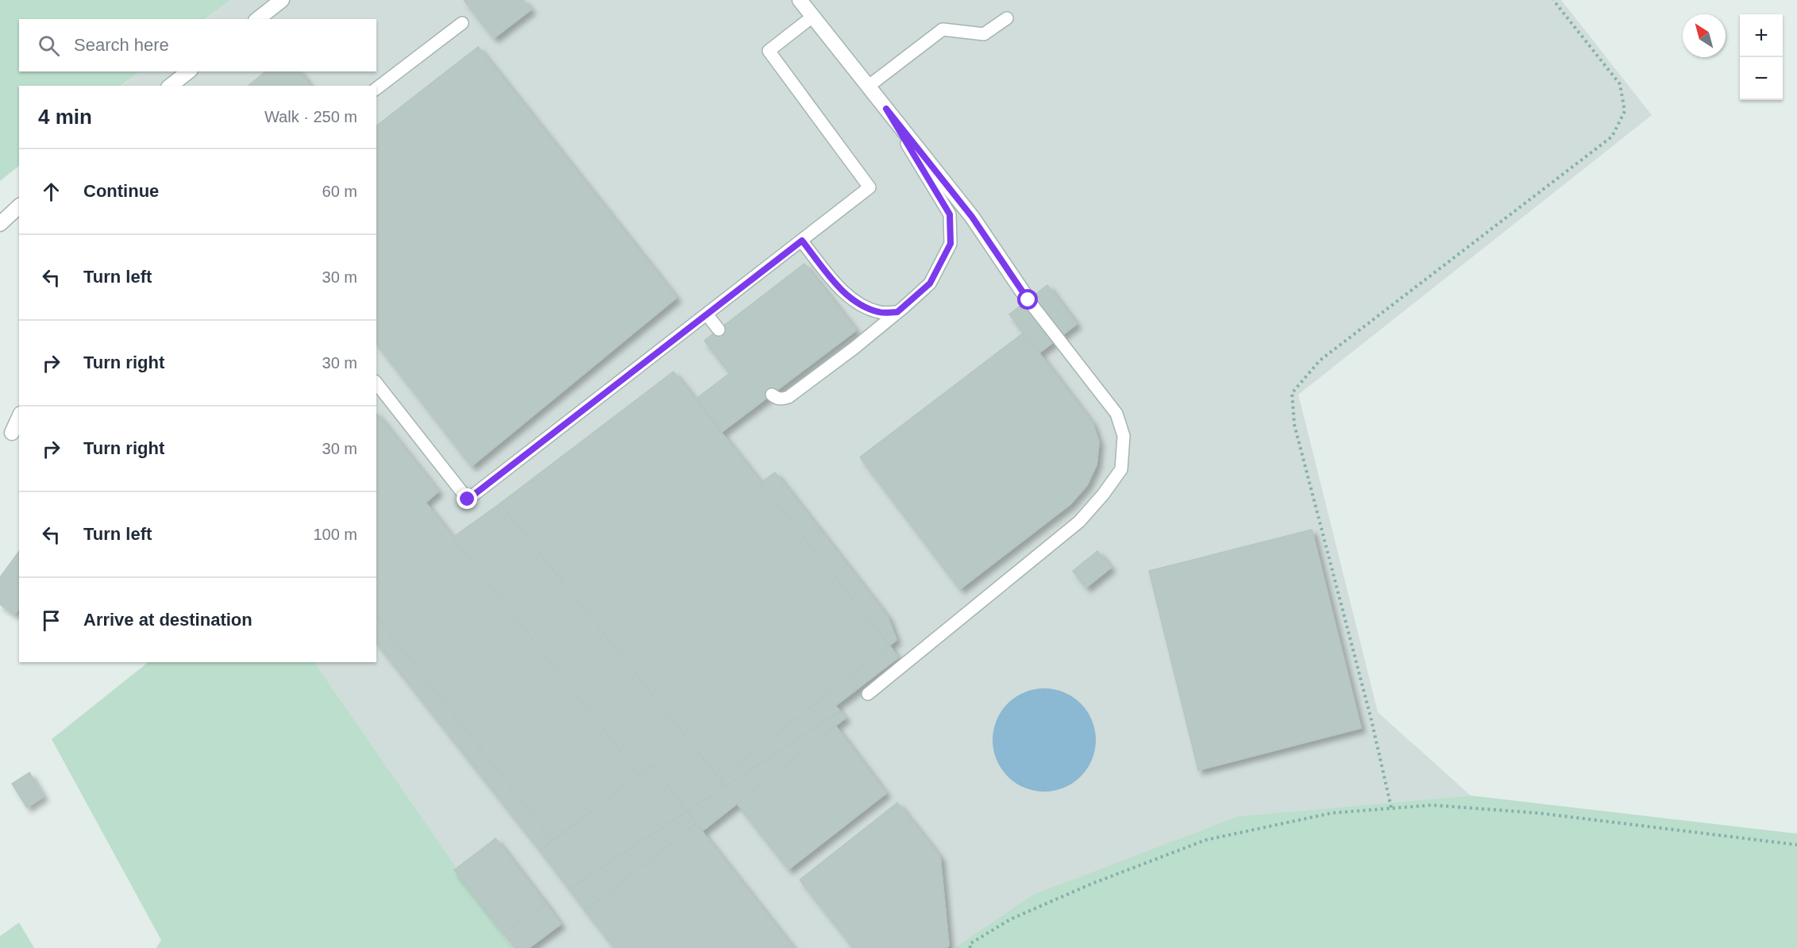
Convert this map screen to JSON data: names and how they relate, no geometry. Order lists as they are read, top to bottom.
{
  "north": "top left",
  "page": {
    "map_buttons": ["+", "−"],
    "search": "Search here",
    "heading": ["4 min", "Walk · 250 m"],
    "list": [
      ["Continue", "60 m"],
      ["Turn left", "30 m"],
      ["Turn right", "30 m"],
      ["Turn right", "30 m"],
      ["Turn left", "100 m"],
      "Arrive at destination"
    ]
  }
}
